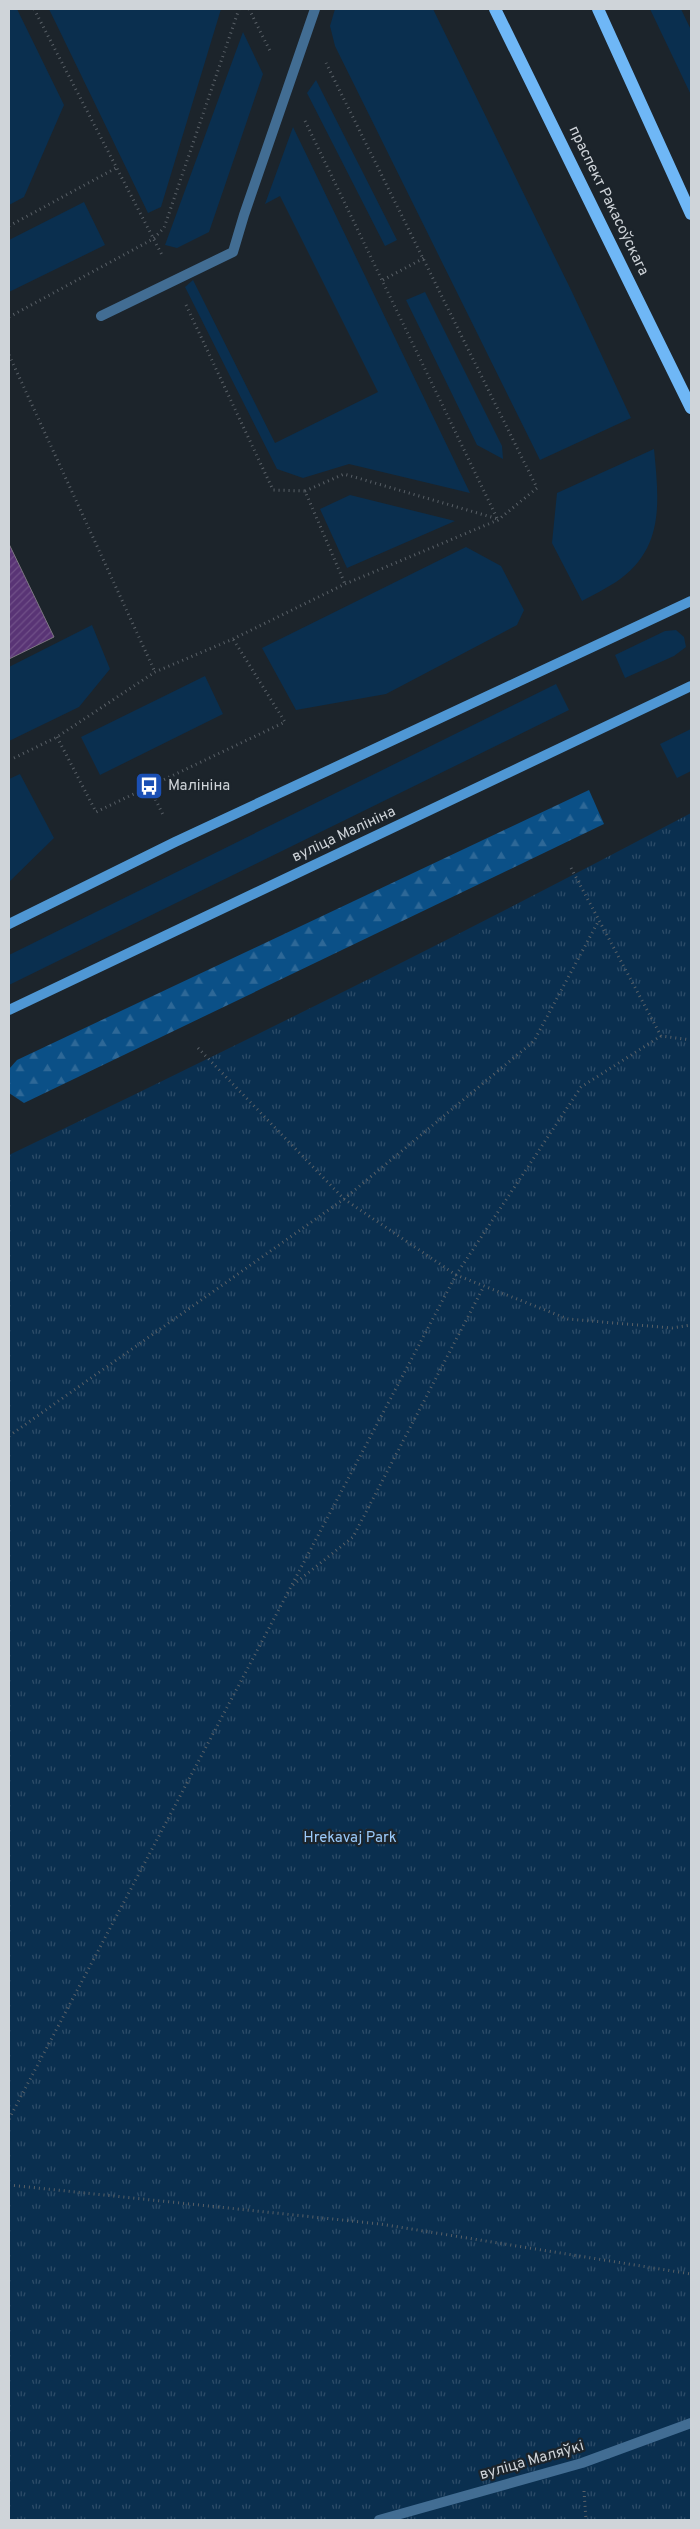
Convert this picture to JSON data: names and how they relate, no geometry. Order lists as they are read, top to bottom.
{
  "streets": {
    "main road": ["праспект Ракасоўскага", "вуліца Малініна"],
    "street": ["вуліца Маляўкі"]
  },
  "parks": ["Hrekavaj Park"],
  "places": {
    "bus stop": ["Малініна"]
  }
}
